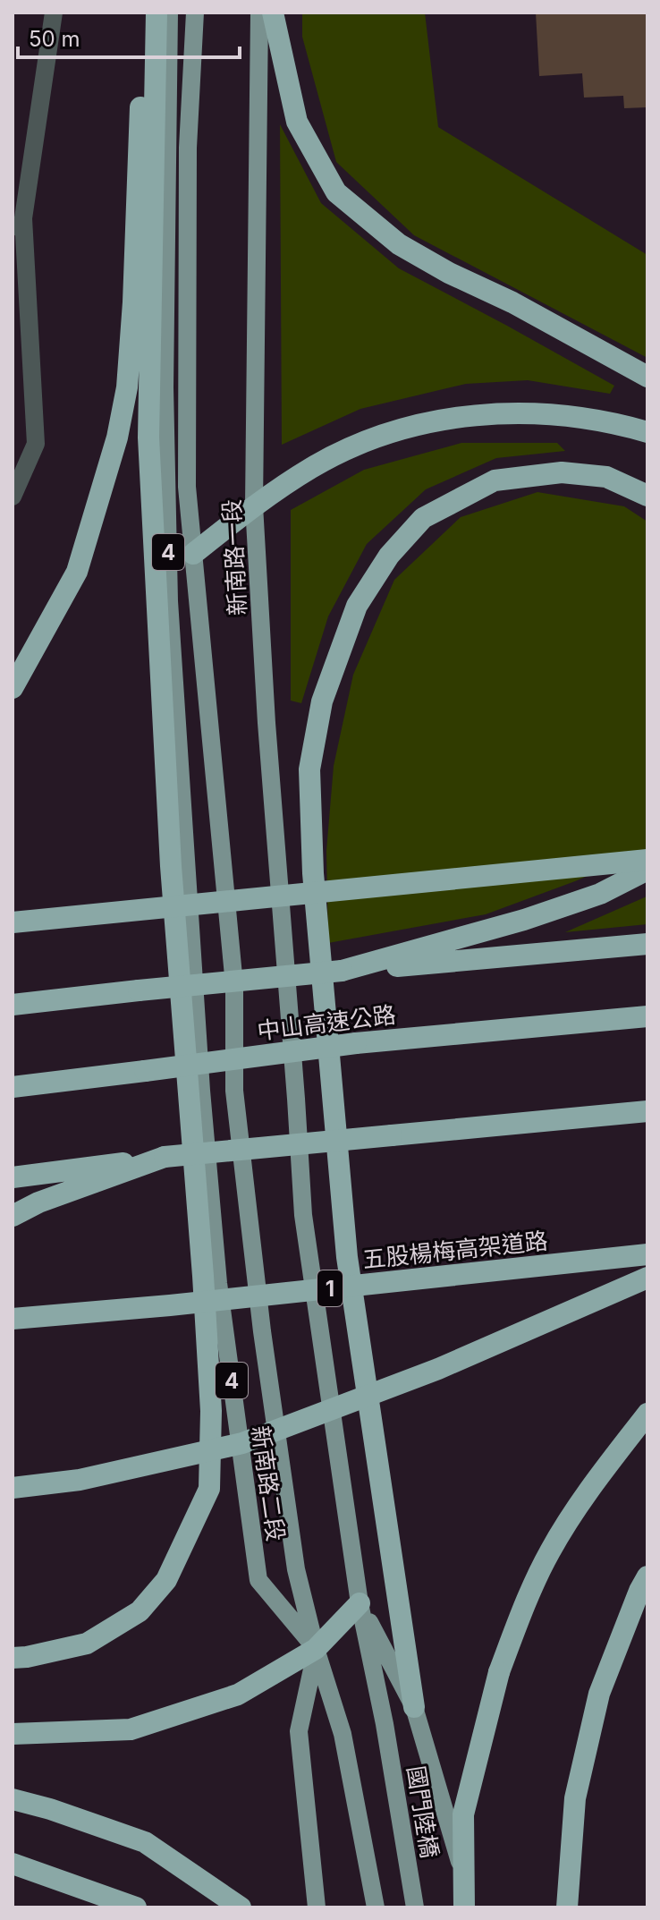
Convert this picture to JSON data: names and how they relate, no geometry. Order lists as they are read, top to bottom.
{
  "streets": {
    "highway": ["中山高速公路", "五股楊梅高架道路", "1"],
    "main road": [
      "4",
      "新南路一段",
      "新南路二段",
      "國門陸橋"
    ]
  },
  "crossings": [
    ["4", "新南路二段"],
    ["新南路一段", "新南路二段"],
    ["新南路一段", "國門陸橋"]
  ],
  "scale_bar": "50 m"
}
